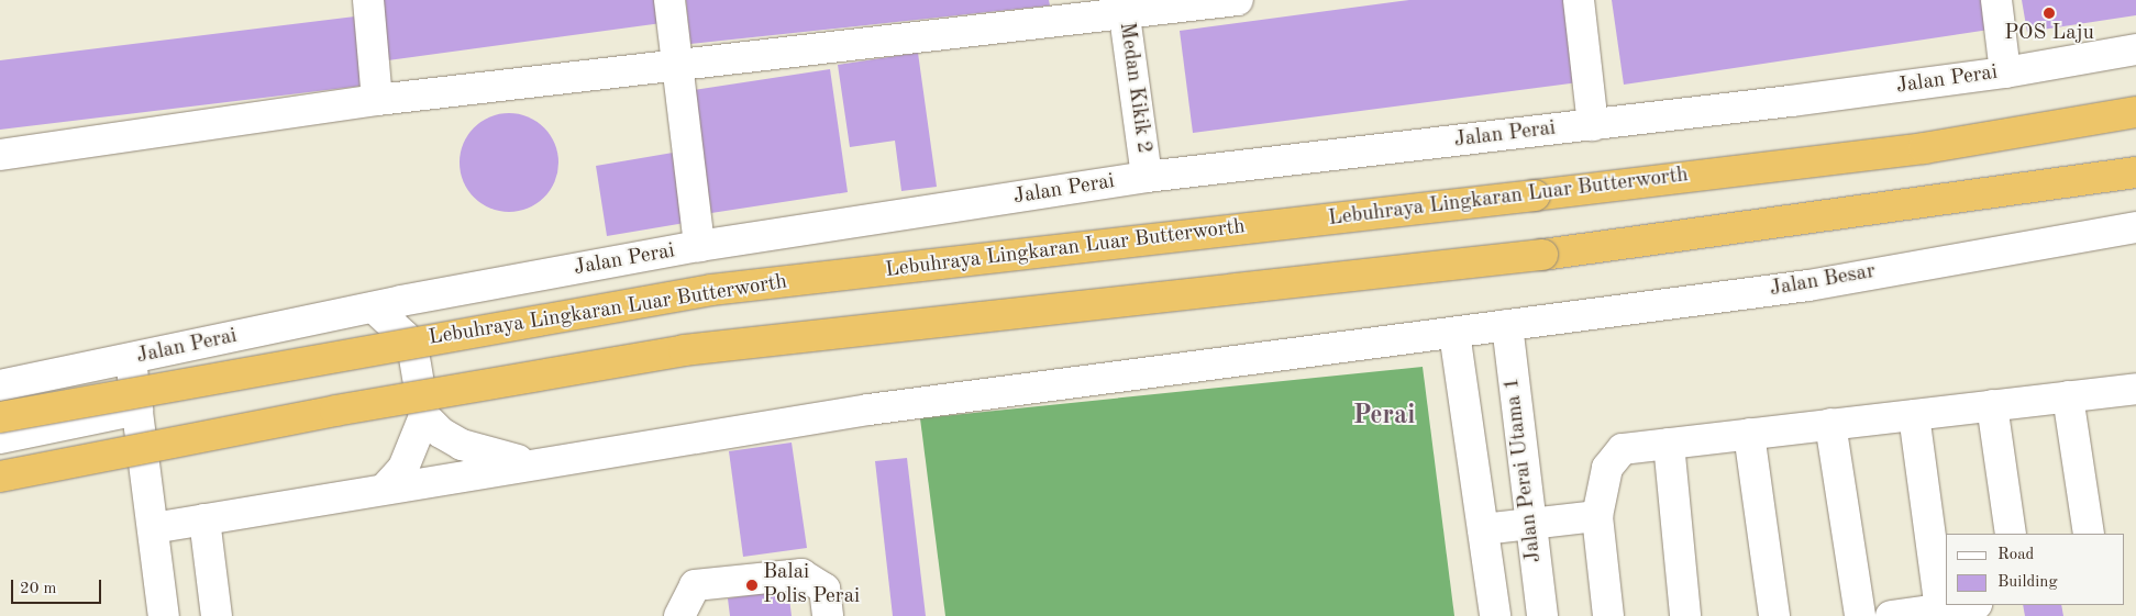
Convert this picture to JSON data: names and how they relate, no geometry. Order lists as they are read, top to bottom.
{
  "streets": {
    "highway": ["Lebuhraya Lingkaran Luar Butterworth"],
    "street": [
      "Jalan Perai",
      "Medan Kikik 2",
      "Jalan Besar",
      "Jalan Perai Utama 1"
    ]
  },
  "crossings": [
    ["Jalan Perai", "Medan Kikik 2"],
    ["Jalan Besar", "Jalan Perai Utama 1"]
  ],
  "districts": ["Perai"],
  "places": ["POS Laju", "Balai Polis Perai"],
  "legend": ["Road", "Building"],
  "scale_bar": "20 m"
}
